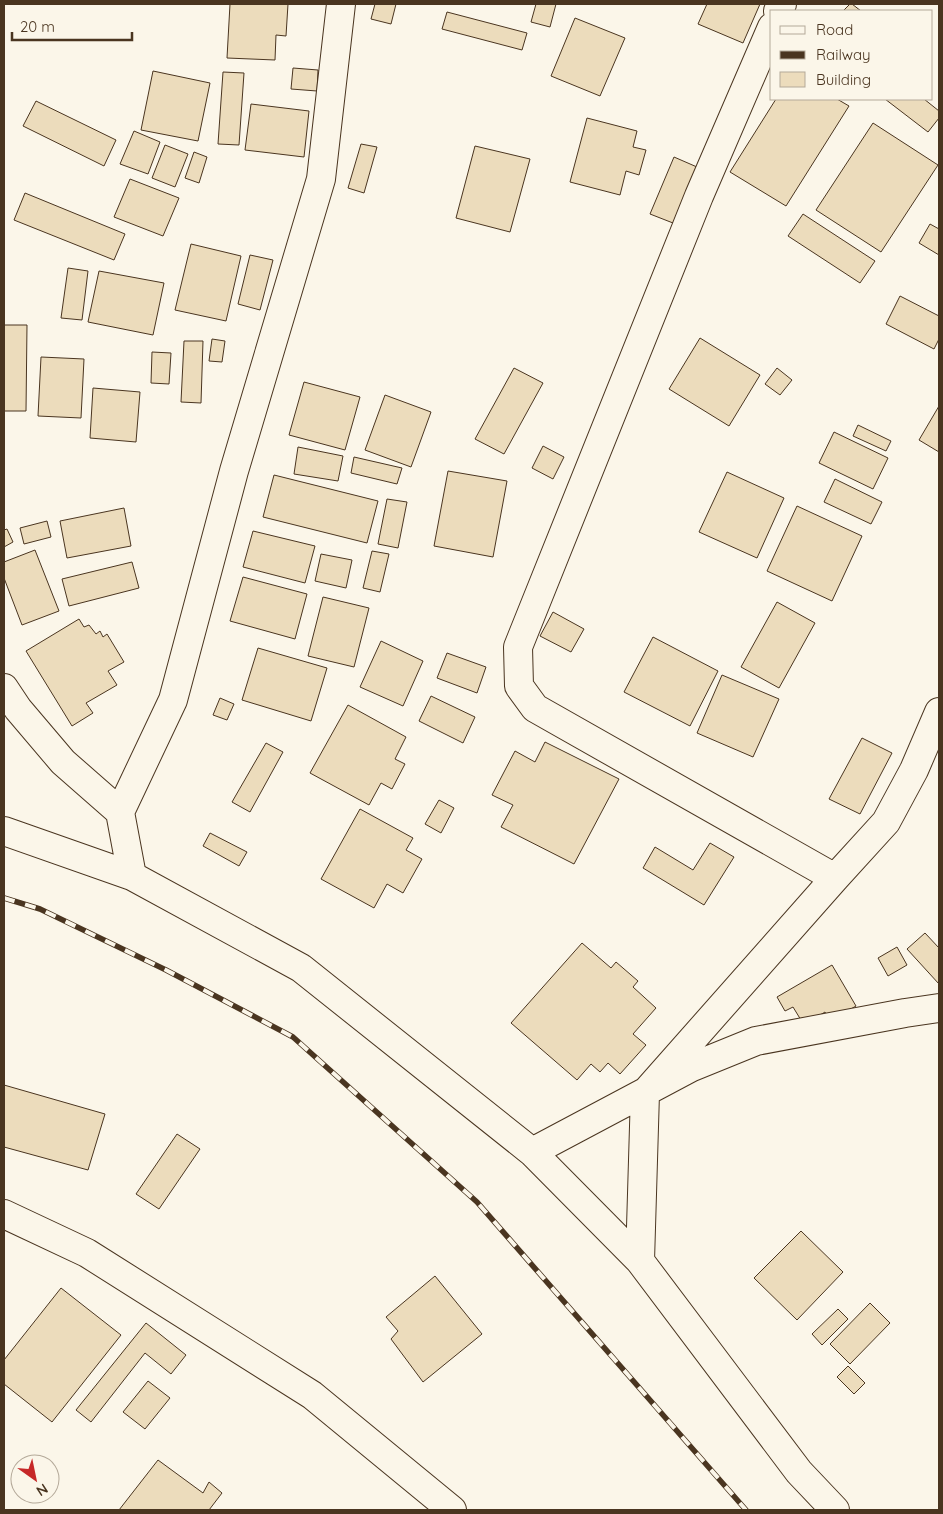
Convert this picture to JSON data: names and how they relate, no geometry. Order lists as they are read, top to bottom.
{
  "legend": ["Road", "Railway", "Building"],
  "scale_bar": "20 m",
  "north": "bottom right"
}
